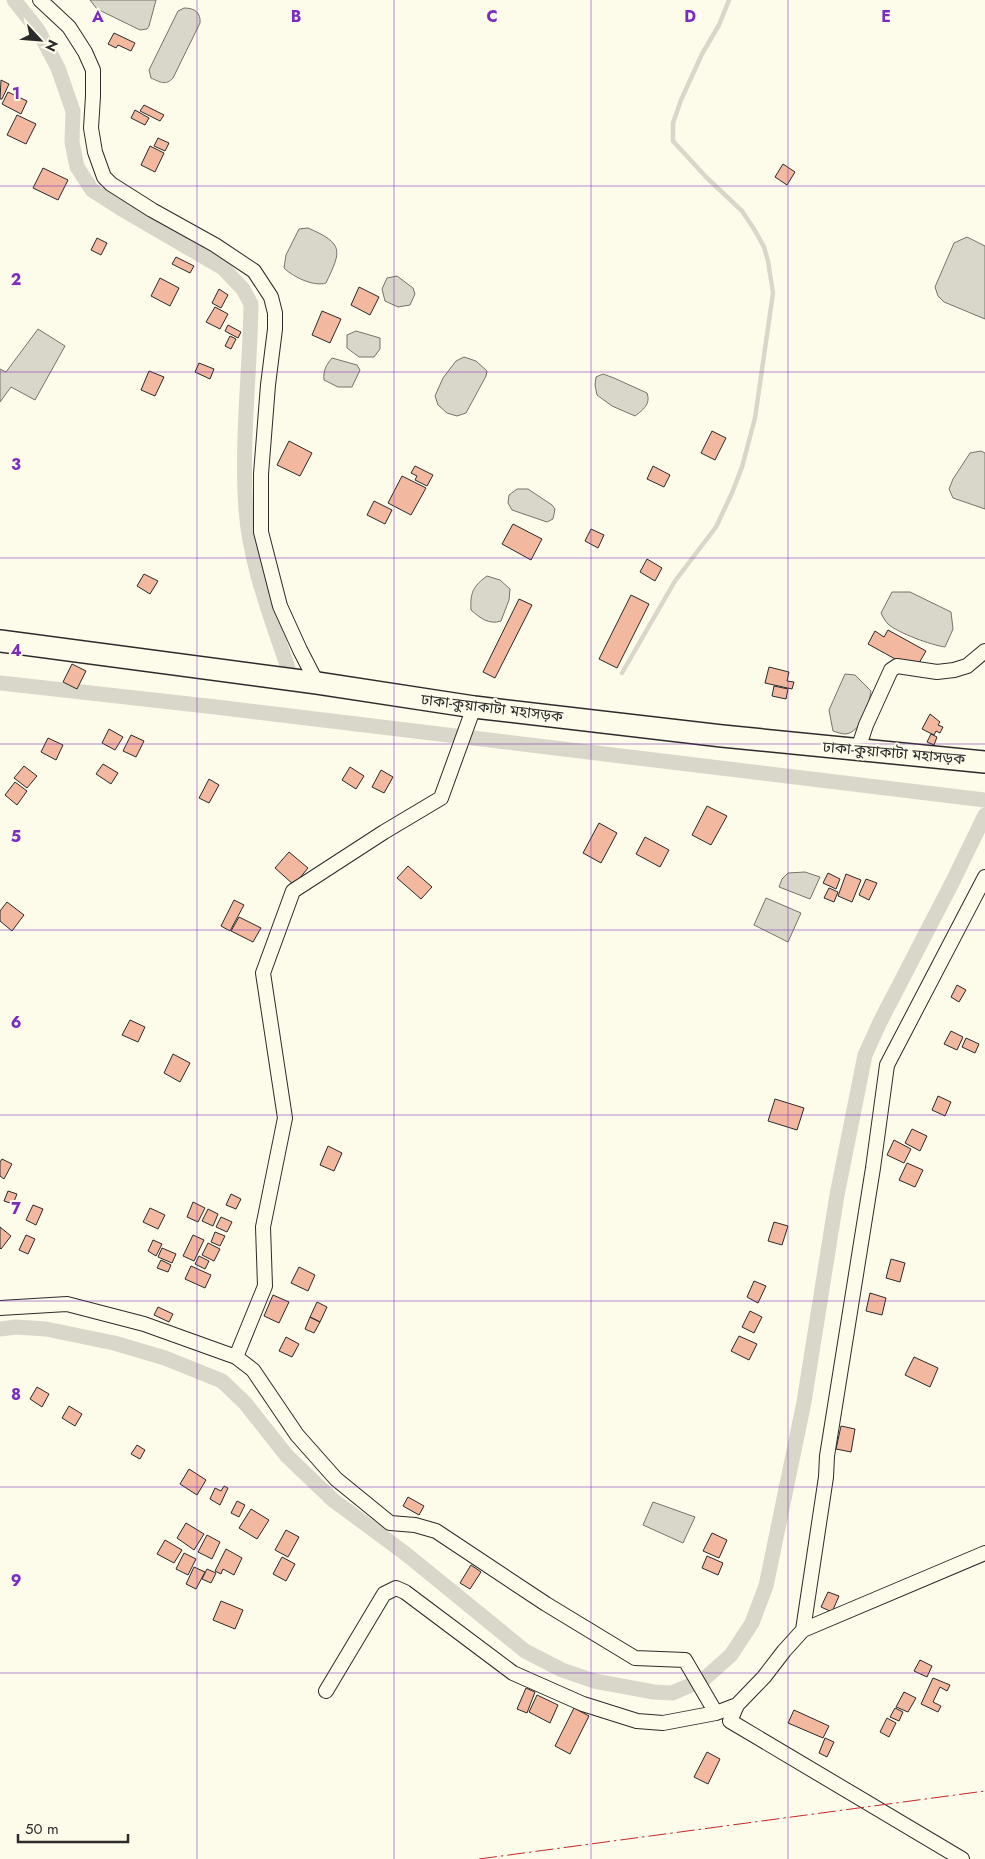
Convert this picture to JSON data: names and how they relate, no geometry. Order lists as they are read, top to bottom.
{
  "streets": {
    "main road": ["ঢাকা-কুয়াকাটা মহাসড়ক"]
  },
  "scale_bar": "50 m",
  "north": "bottom right",
  "grid": {
    "columns": [
      "A",
      "B",
      "C",
      "D",
      "E"
    ],
    "rows": [
      "1",
      "2",
      "3",
      "4",
      "5",
      "6",
      "7",
      "8",
      "9"
    ]
  }
}
